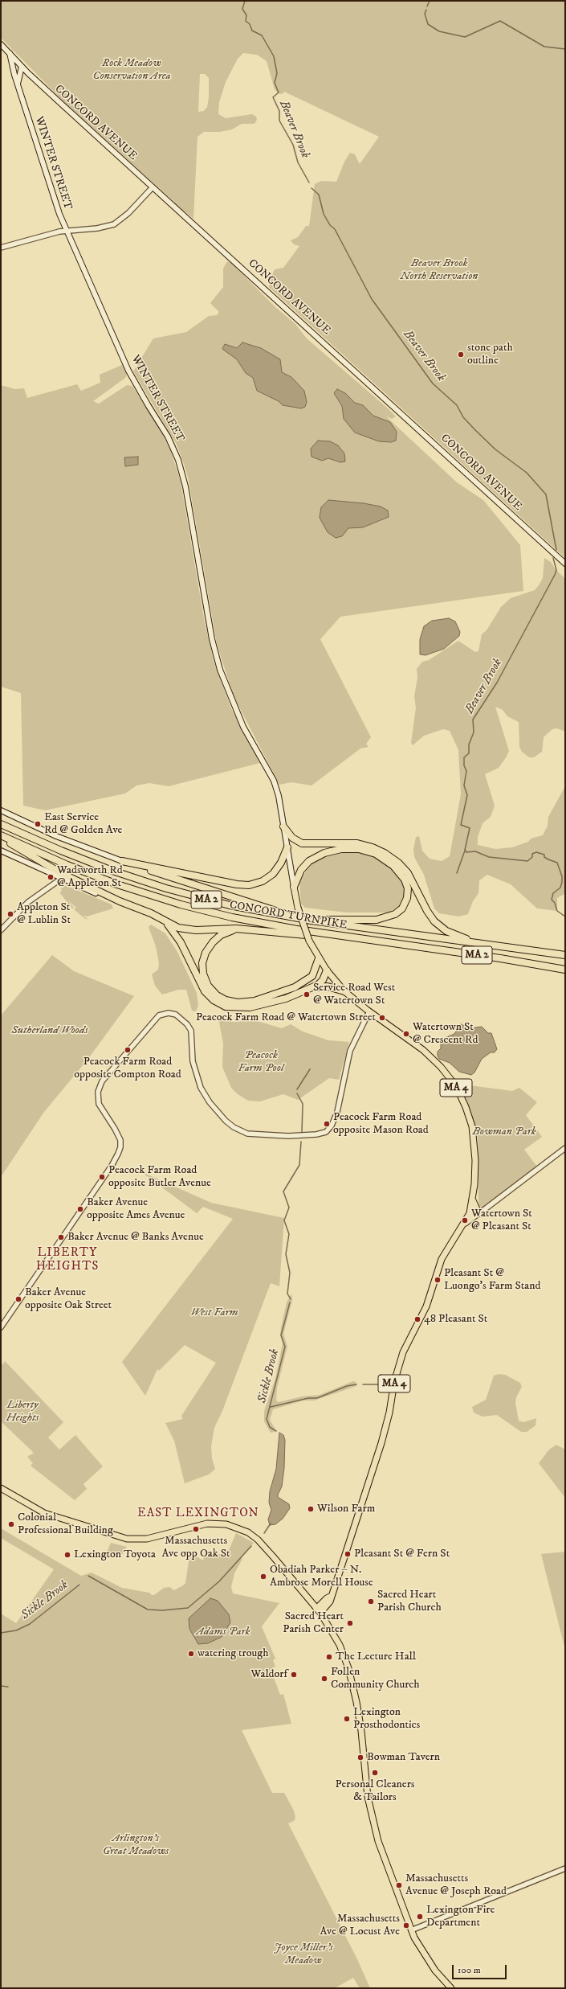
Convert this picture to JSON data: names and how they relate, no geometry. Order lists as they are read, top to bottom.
{
  "streets": {
    "highway": ["MA 2", "CONCORD TURNPIKE"],
    "main road": ["CONCORD AVENUE", "WINTER STREET", "MA 4"]
  },
  "crossings": [
    ["CONCORD AVENUE", "WINTER STREET"],
    ["WINTER STREET", "MA 4"],
    ["MA 2", "CONCORD TURNPIKE"]
  ],
  "districts": ["LIBERTY HEIGHTS", "EAST LEXINGTON"],
  "water": ["Beaver Brook", "Sickle Brook"],
  "parks": [
    "Rock Meadow Conservation Area",
    "Beaver Brook North Reservation",
    "Sutherland Woods",
    "Peacock Farm Pool",
    "Bowman Park",
    "West Farm",
    "Liberty Heights",
    "Adams Park",
    "Arlington's Great Meadows",
    "Joyce Miller's Meadow"
  ],
  "places": [
    "stone path outline",
    "East Service Rd @ Golden Ave",
    "Wadsworth Rd @ Appleton St",
    "Appleton St @ Lublin St",
    "Service Road West @ Watertown St",
    "Peacock Farm Road @ Watertown Street",
    "Watertown St @ Crescent Rd",
    "Peacock Farm Road opposite Compton Road",
    "Peacock Farm Road opposite Mason Road",
    "Peacock Farm Road opposite Butler Avenue",
    "Baker Avenue opposite Ames Avenue",
    "Watertown St @ Pleasant St",
    "Baker Avenue @ Banks Avenue",
    "Pleasant St @ Luongo's Farm Stand",
    "Baker Avenue opposite Oak Street",
    "48 Pleasant St",
    "Wilson Farm",
    "Colonial Professional Building",
    "Massachusetts Ave opp Oak St",
    "Pleasant St @ Fern St",
    "Lexington Toyota",
    "Obadiah Parker – N. Ambrose Morell House",
    "Sacred Heart Parish Church",
    "Sacred Heart Parish Center",
    "watering trough",
    "The Lecture Hall",
    "Waldorf",
    "Follen Community Church",
    "Lexington Prosthodontics",
    "Bowman Tavern",
    "Personal Cleaners & Tailors",
    "Massachusetts Avenue @ Joseph Road",
    "Lexington Fire Department",
    "Massachusetts Ave @ Locust Ave"
  ],
  "scale_bar": "100 m"
}
